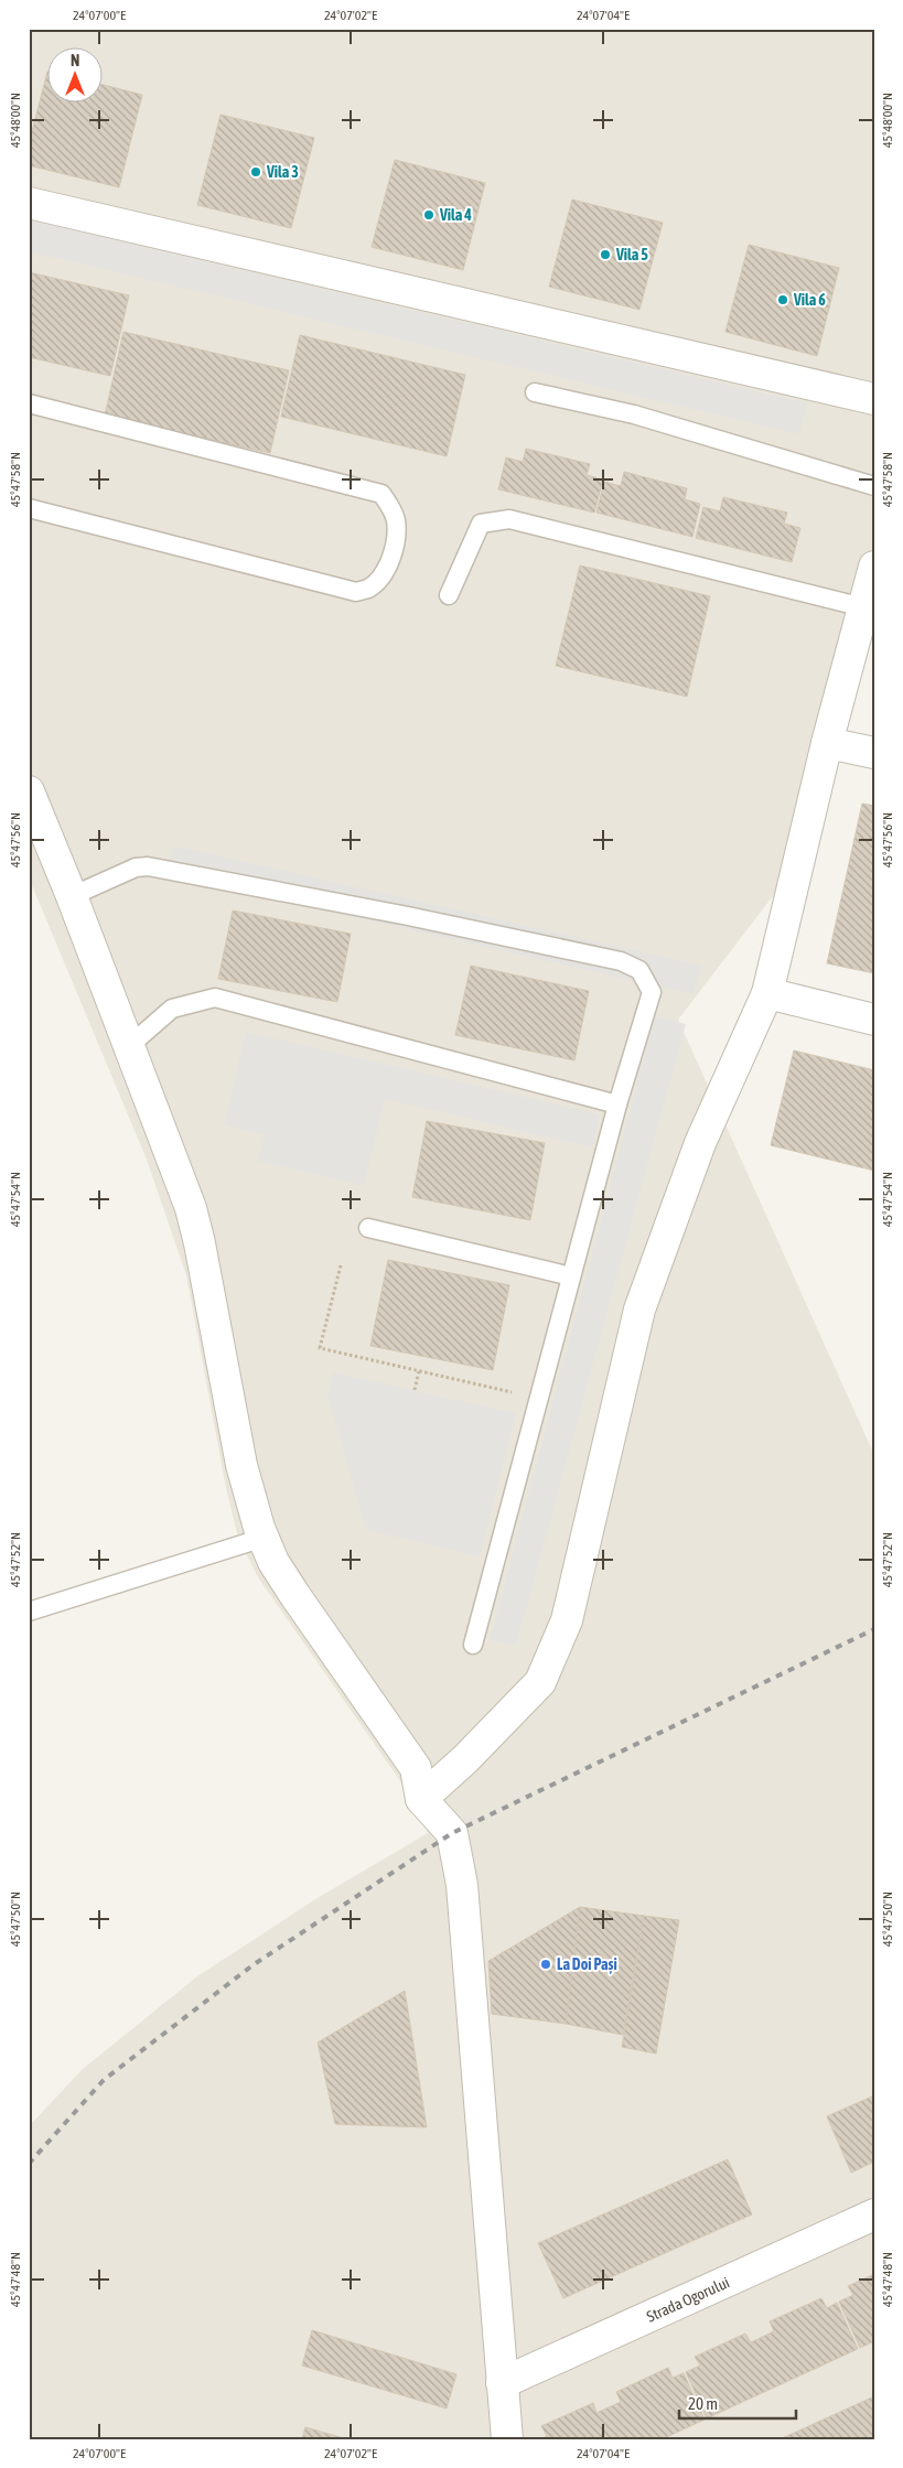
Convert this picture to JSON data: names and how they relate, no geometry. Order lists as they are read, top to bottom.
{
  "streets": {
    "street": ["Strada Ogorului"]
  },
  "places": [
    "Vila 3",
    "Vila 4",
    "Vila 5",
    "Vila 6",
    "La Doi Pași"
  ],
  "scale_bar": "20 m",
  "north": "top",
  "coordinates": [
    "24°07'00\"E",
    "24°07'02\"E",
    "24°07'04\"E",
    "45°48'00\"N",
    "45°47'58\"N",
    "45°47'56\"N",
    "45°47'54\"N",
    "45°47'52\"N",
    "45°47'50\"N",
    "45°47'48\"N"
  ]
}
